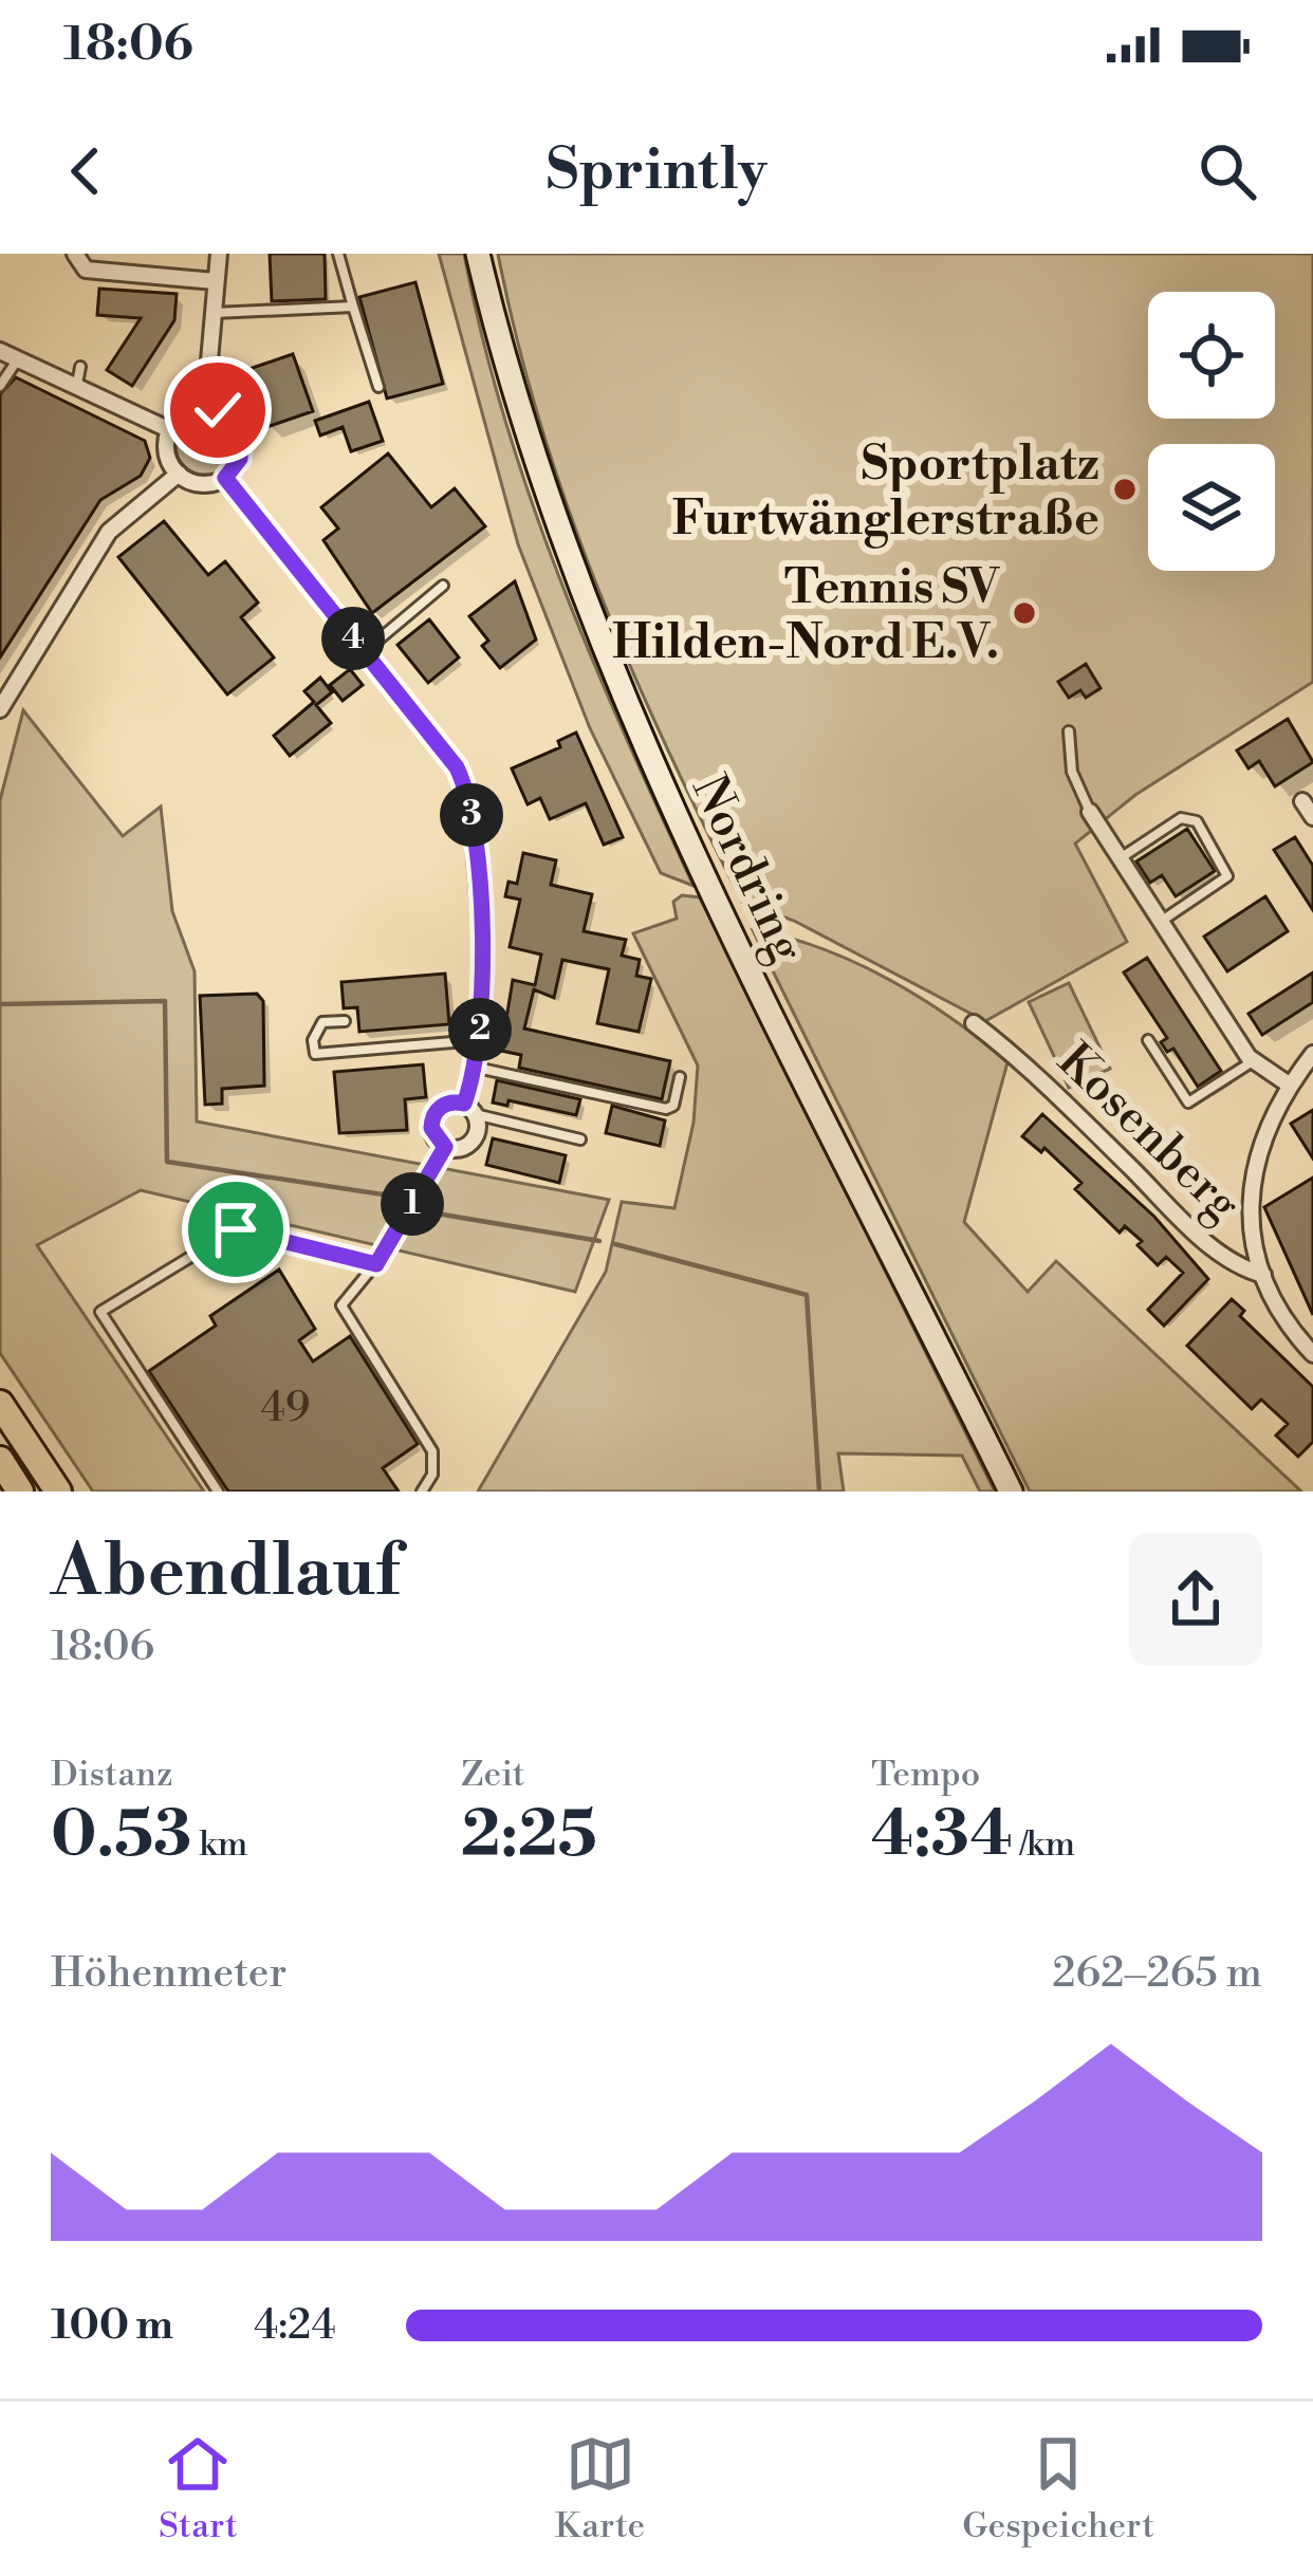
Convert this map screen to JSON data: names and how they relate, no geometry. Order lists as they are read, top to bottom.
{
  "streets": {
    "main road": ["Nordring"],
    "street": ["Kosenberg"]
  },
  "places": ["Sportplatz Furtwänglerstraße", "Tennis SV Hilden-Nord E.V."],
  "house_numbers": ["49"],
  "page": {
    "status": "18:06",
    "header": "Sprintly",
    "pins": [
      "4",
      "3",
      "2",
      "1"
    ],
    "heading": ["Abendlauf", "18:06"],
    "stats": [
      ["Distanz", "0.53 km"],
      ["Zeit", "2:25"],
      ["Tempo", "4:34 /km"]
    ],
    "chart": ["Höhenmeter", "262–265 m"],
    "list": [
      {
        "name": "100 m",
        "note": "4:24"
      }
    ],
    "tabs": ["Start", "Karte", "Gespeichert"]
  }
}
